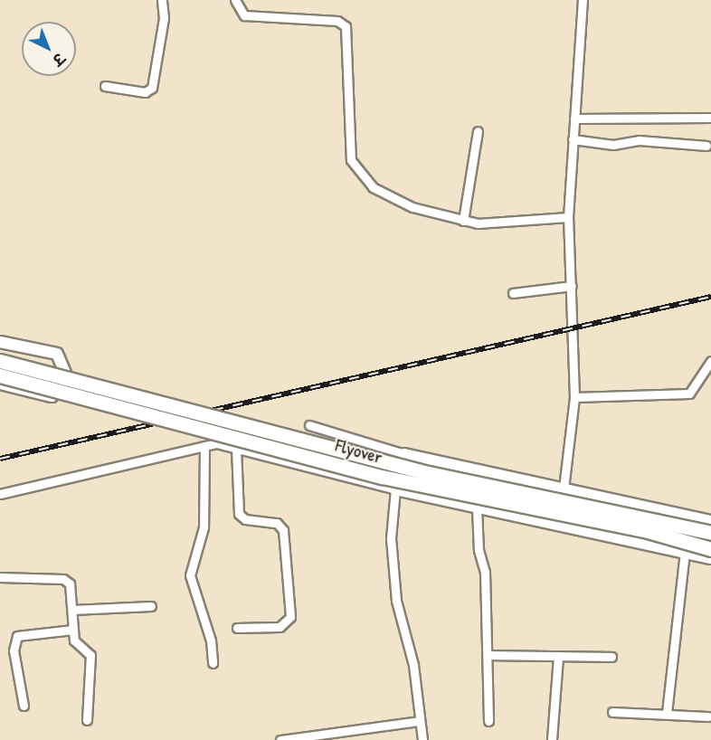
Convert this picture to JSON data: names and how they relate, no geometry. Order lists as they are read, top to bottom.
{
  "streets": {
    "highway": ["Flyover"]
  },
  "north": "bottom right"
}
